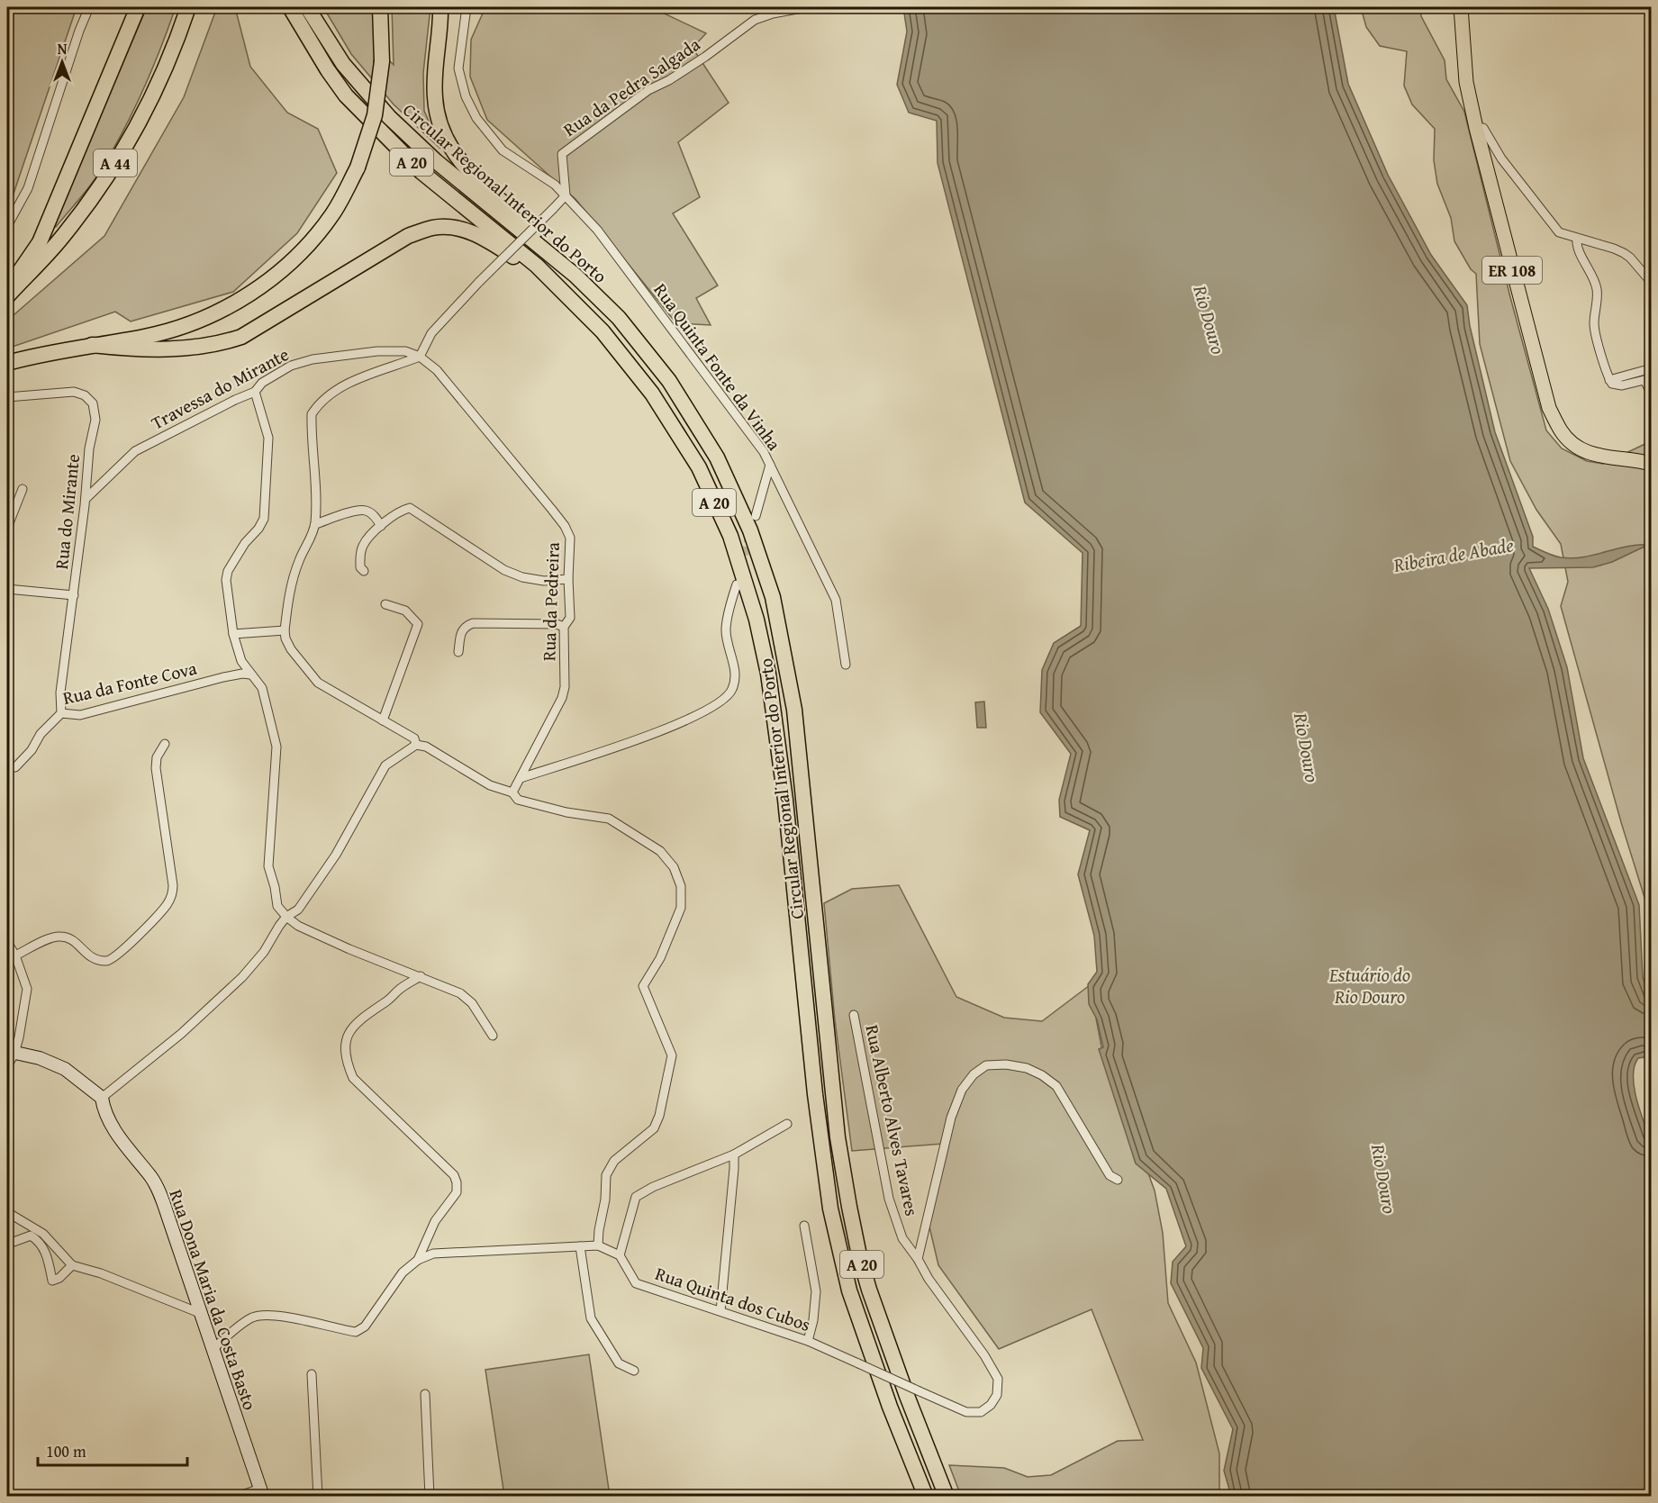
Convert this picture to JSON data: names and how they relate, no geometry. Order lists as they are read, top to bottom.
{
  "streets": {
    "highway": ["A 20", "A 44", "Circular Regional Interior do Porto"],
    "main road": ["ER 108"],
    "street": [
      "Rua da Pedra Salgada",
      "Rua Quinta Fonte da Vinha",
      "Travessa do Mirante",
      "Rua do Mirante",
      "Rua da Pedreira",
      "Rua da Fonte Cova",
      "Rua Alberto Alves Tavares",
      "Rua Quinta dos Cubos",
      "Rua Dona Maria da Costa Basto"
    ]
  },
  "crossings": [
    ["Rua da Pedra Salgada", "Rua Quinta Fonte da Vinha"],
    ["Travessa do Mirante", "Rua do Mirante"],
    ["Travessa do Mirante", "Rua da Pedreira"],
    ["Rua do Mirante", "Rua da Fonte Cova"],
    ["Rua Alberto Alves Tavares", "Rua Quinta dos Cubos"]
  ],
  "water": ["Rio Douro", "Ribeira de Abade", "Estuário do Rio Douro"],
  "scale_bar": "100 m",
  "north": "top"
}
